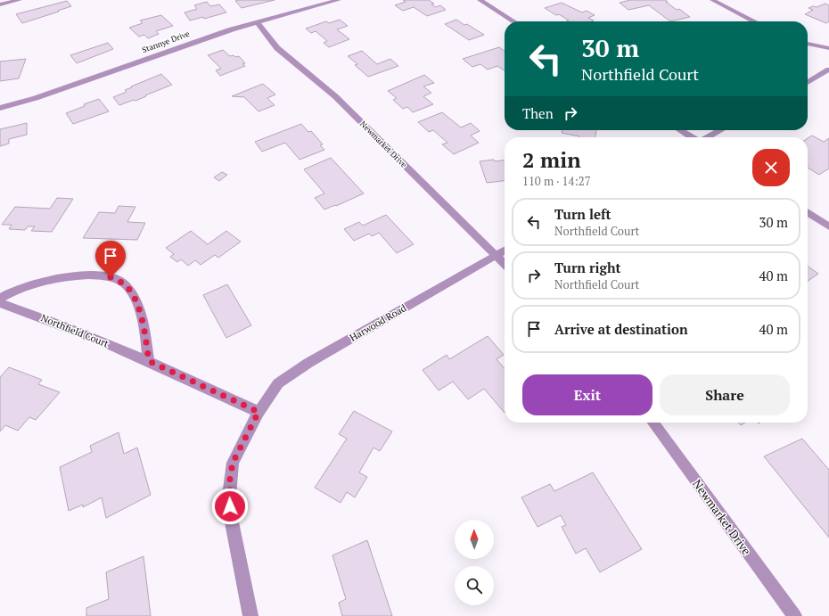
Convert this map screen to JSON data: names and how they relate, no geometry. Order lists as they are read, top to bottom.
{
  "streets": {
    "street": [
      "Stannye Drive",
      "Newmarket Drive",
      "Harwood Road",
      "Northfield Court"
    ]
  },
  "crossings": [
    ["Stannye Drive", "Newmarket Drive"],
    ["Newmarket Drive", "Harwood Road"],
    ["Harwood Road", "Northfield Court"]
  ],
  "north": "top",
  "page": {
    "turn": ["30 m", "Northfield Court"],
    "then": "Then",
    "heading": ["2 min", "110 m · 14:27"],
    "list": [
      {
        "name": "Turn left",
        "note": "Northfield Court",
        "value": "30 m"
      },
      {
        "name": "Turn right",
        "note": "Northfield Court",
        "value": "40 m"
      },
      {
        "name": "Arrive at destination",
        "value": "40 m"
      }
    ],
    "buttons": ["Exit", "Share"]
  }
}
